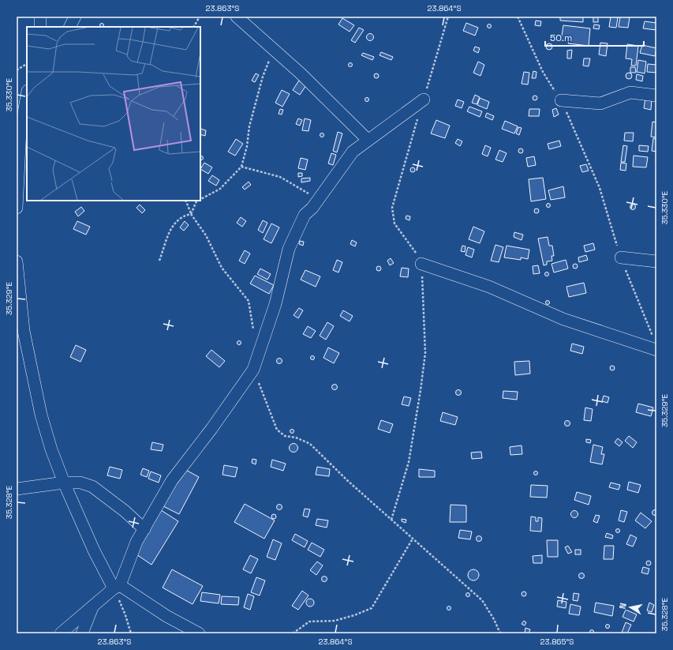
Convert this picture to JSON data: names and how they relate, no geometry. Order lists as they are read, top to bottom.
{
  "scale_bar": "50 m",
  "north": "left",
  "coordinates": [
    "23.863°S",
    "23.864°S",
    "35.330°E",
    "35.329°E",
    "35.328°E",
    "23.865°S"
  ]
}
